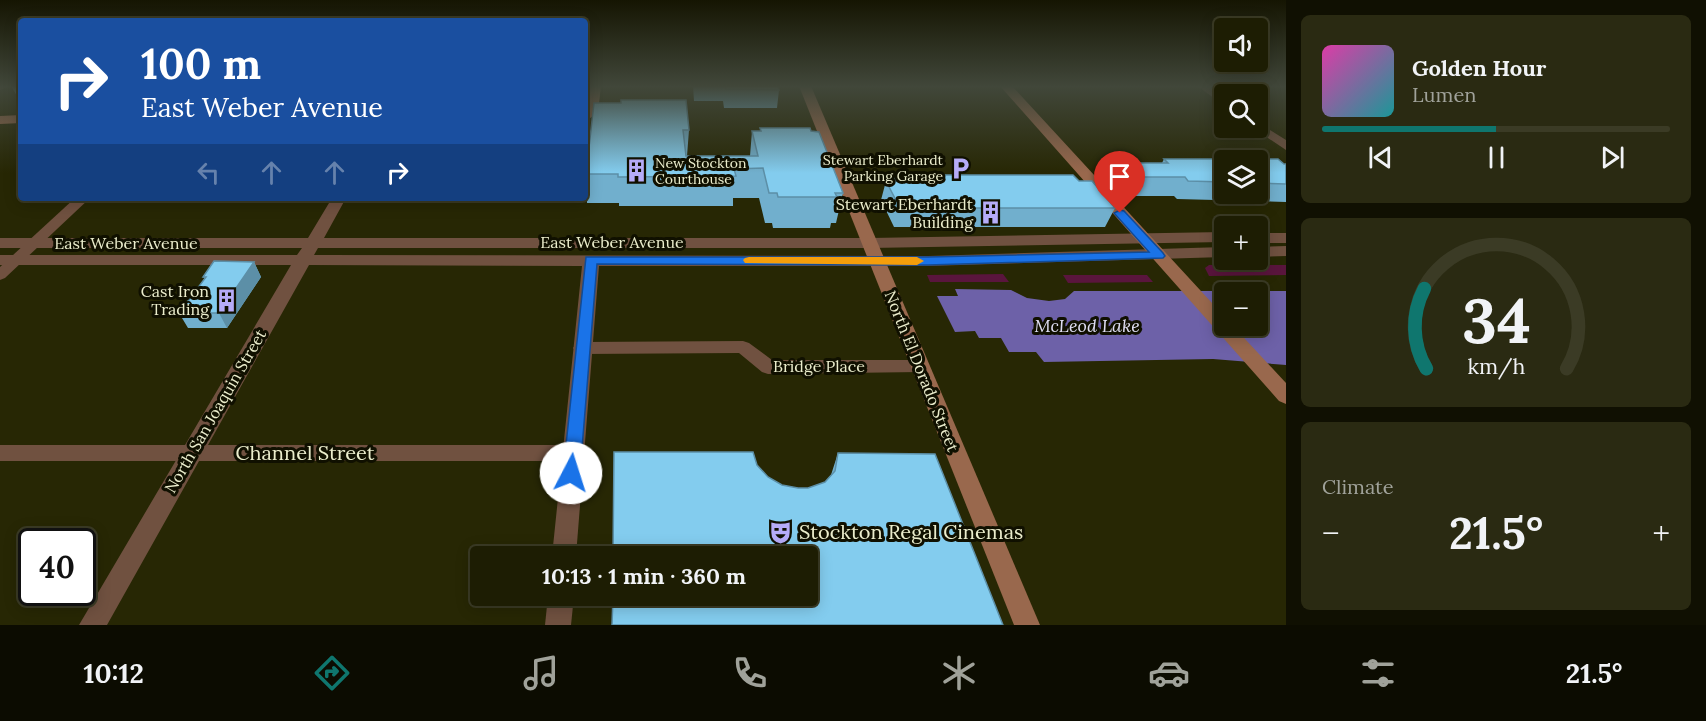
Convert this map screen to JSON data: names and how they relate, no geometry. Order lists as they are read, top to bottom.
{
  "streets": {
    "main road": ["North El Dorado Street"],
    "street": [
      "East Weber Avenue",
      "Bridge Place",
      "North San Joaquin Street",
      "Channel Street"
    ]
  },
  "crossings": [
    ["East Weber Avenue", "North El Dorado Street"],
    ["East Weber Avenue", "North San Joaquin Street"],
    ["Bridge Place", "North El Dorado Street"],
    ["North San Joaquin Street", "Channel Street"]
  ],
  "water": ["McLeod Lake"],
  "places": {
    "parking": ["Stewart Eberhardt Parking Garage"],
    "building": ["New Stockton Courthouse", "Stewart Eberhardt Building", "Cast Iron Trading"],
    "theatre": ["Stockton Regal Cinemas"]
  },
  "page": {
    "map_buttons": ["+", "−"],
    "turn": ["100 m", "East Weber Avenue"],
    "song": ["Golden Hour", "Lumen"],
    "tile": "Climate",
    "heat": ["−", "21.5°", "+"],
    "limit": "40",
    "trip": "10:13 · 1 min · 360 m",
    "tabs": ["10:12", "21.5°"],
    "gauge": ["34", "km/h"]
  }
}
